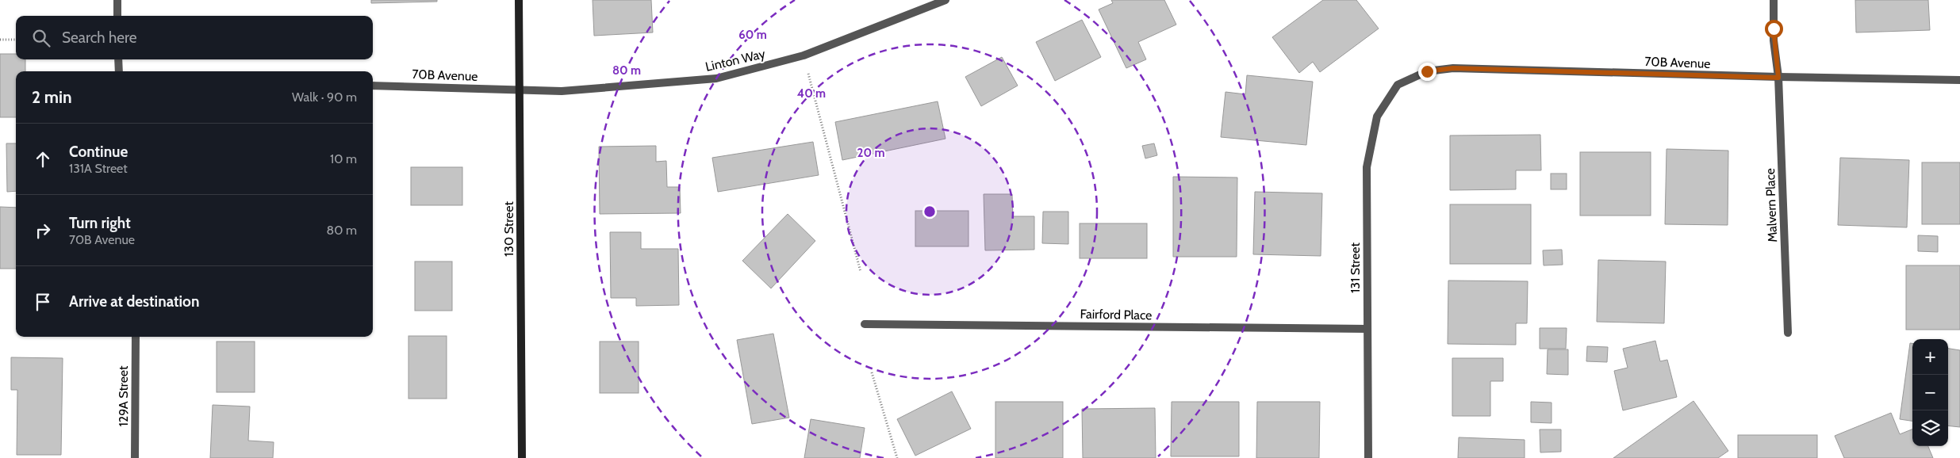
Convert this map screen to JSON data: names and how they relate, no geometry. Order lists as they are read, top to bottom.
{
  "streets": {
    "street": [
      "Linton Way",
      "70B Avenue",
      "Malvern Place",
      "130 Street",
      "131 Street",
      "Fairford Place",
      "129A Street"
    ]
  },
  "crossings": [
    ["Linton Way", "70B Avenue"],
    ["Linton Way", "130 Street"],
    ["70B Avenue", "Malvern Place"],
    ["70B Avenue", "130 Street"],
    ["70B Avenue", "131 Street"],
    ["131 Street", "Fairford Place"]
  ],
  "page": {
    "search": "Search here",
    "heading": ["2 min", "Walk · 90 m"],
    "list": [
      ["Continue", "131A Street", "10 m"],
      ["Turn right", "70B Avenue", "80 m"],
      "Arrive at destination"
    ],
    "map_buttons": ["+", "−"]
  },
  "rings": [
    "60 m",
    "80 m",
    "40 m",
    "20 m"
  ]
}
